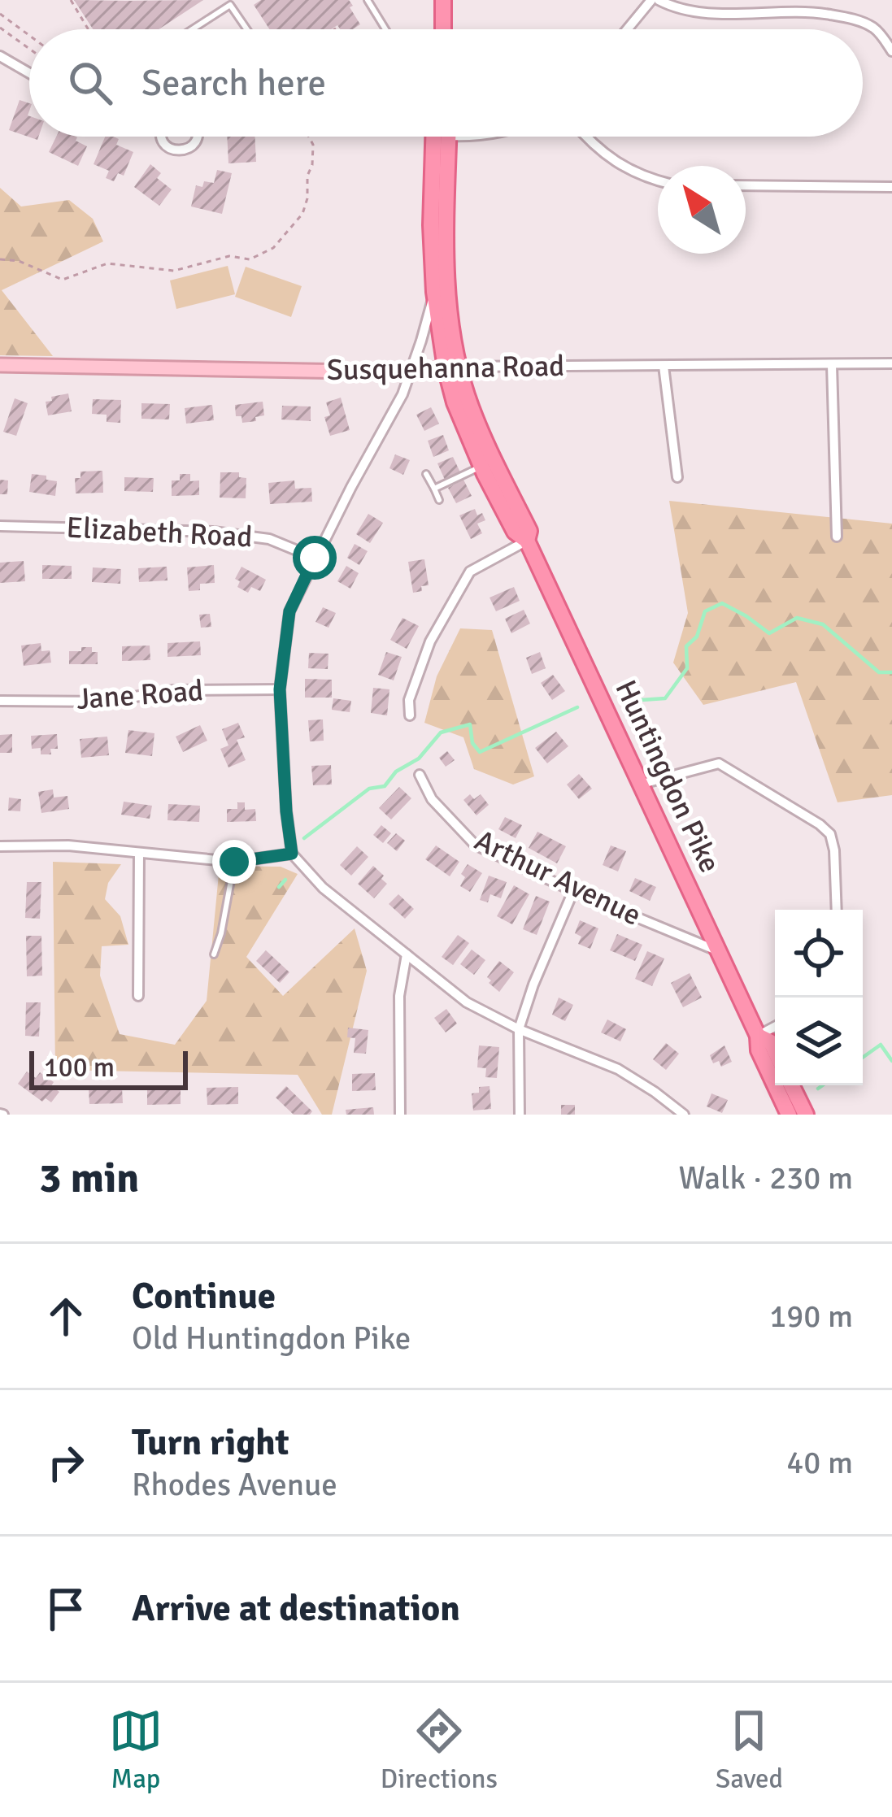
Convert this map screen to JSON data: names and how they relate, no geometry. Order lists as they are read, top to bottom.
{
  "streets": {
    "main road": ["Susquehanna Road", "Huntingdon Pike"],
    "street": ["Elizabeth Road", "Jane Road", "Arthur Avenue"]
  },
  "crossings": [
    ["Susquehanna Road", "Huntingdon Pike"],
    ["Huntingdon Pike", "Arthur Avenue"]
  ],
  "scale_bar": "100 m",
  "north": "top left",
  "page": {
    "search": "Search here",
    "scale": "100 m",
    "heading": ["3 min", "Walk · 230 m"],
    "list": [
      ["Continue", "Old Huntingdon Pike", "190 m"],
      ["Turn right", "Rhodes Avenue", "40 m"],
      "Arrive at destination"
    ],
    "nav": ["Map", "Directions", "Saved"]
  }
}
